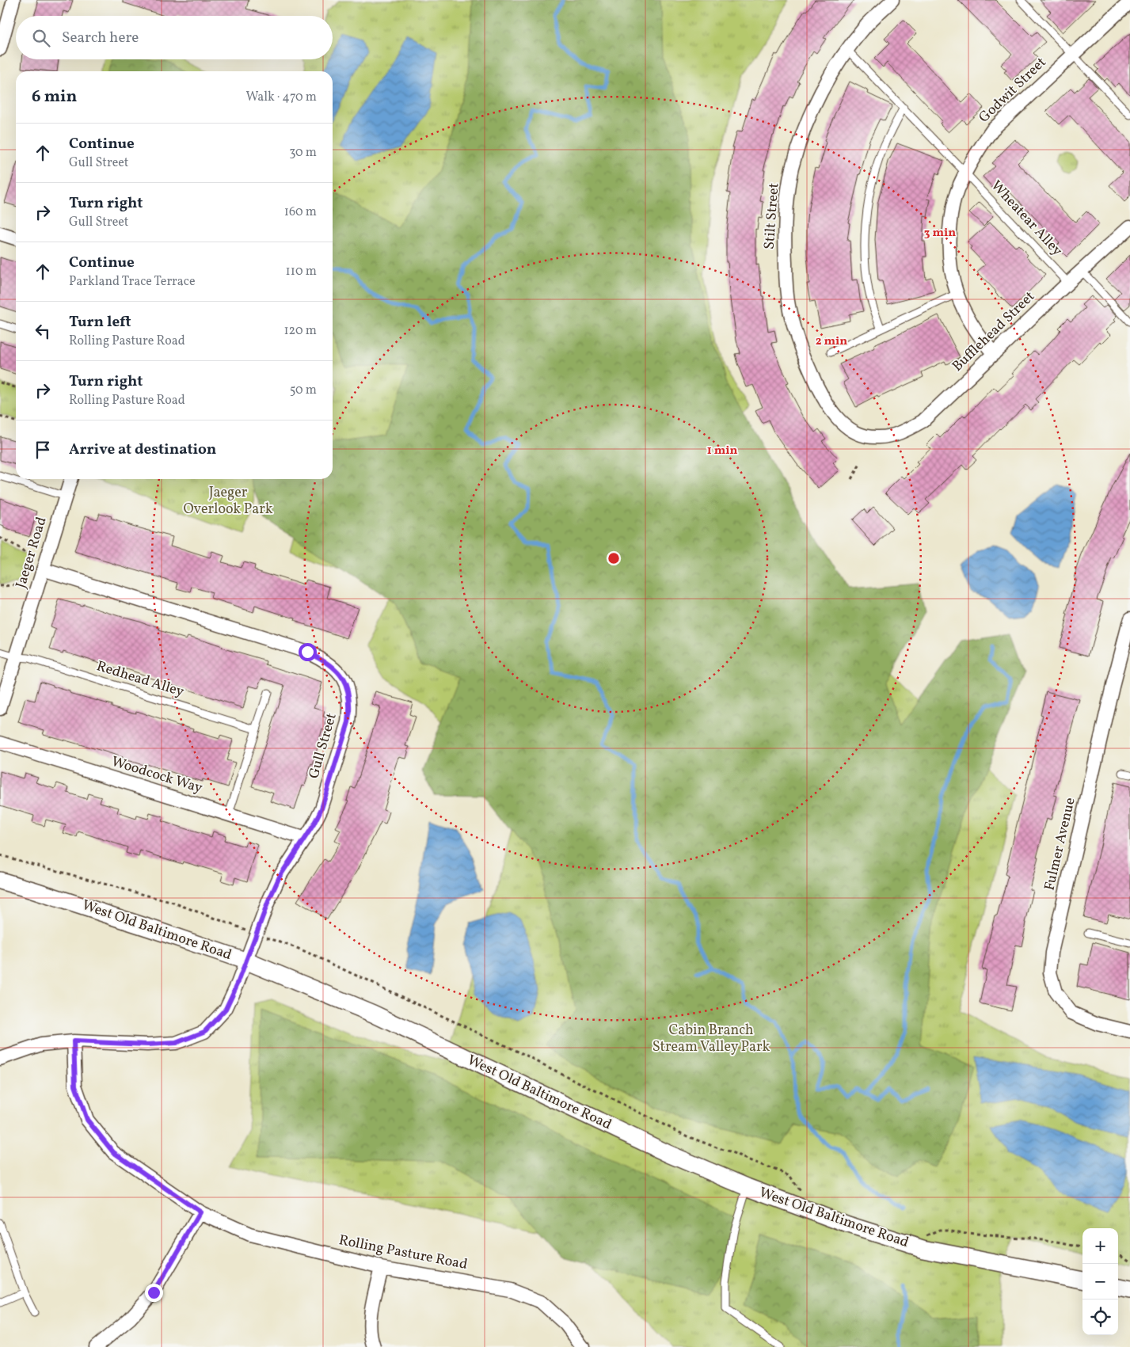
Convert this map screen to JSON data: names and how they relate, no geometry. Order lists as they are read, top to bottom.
{
  "streets": {
    "street": [
      "Godwit Street",
      "Stilt Street",
      "Bufflehead Street",
      "Jaeger Road",
      "Gull Street",
      "Woodcock Way",
      "Fulmer Avenue",
      "West Old Baltimore Road",
      "Rolling Pasture Road"
    ],
    "lane": ["Wheatear Alley", "Redhead Alley"]
  },
  "crossings": [
    ["Godwit Street", "Wheatear Alley"],
    ["Godwit Street", "Bufflehead Street"],
    ["Stilt Street", "Wheatear Alley"],
    ["Stilt Street", "Bufflehead Street"],
    ["Wheatear Alley", "Bufflehead Street"],
    ["Jaeger Road", "Redhead Alley"],
    ["Jaeger Road", "Gull Street"],
    ["Gull Street", "Woodcock Way"],
    ["Gull Street", "West Old Baltimore Road"],
    ["Gull Street", "Rolling Pasture Road"]
  ],
  "parks": ["Jaeger Overlook Park", "Cabin Branch Stream Valley Park"],
  "page": {
    "search": "Search here",
    "heading": ["6 min", "Walk · 470 m"],
    "list": [
      ["Continue", "Gull Street", "30 m"],
      ["Turn right", "Gull Street", "160 m"],
      ["Continue", "Parkland Trace Terrace", "110 m"],
      ["Turn left", "Rolling Pasture Road", "120 m"],
      ["Turn right", "Rolling Pasture Road", "50 m"],
      "Arrive at destination"
    ],
    "map_buttons": ["+", "−"]
  },
  "rings": ["3 min", "2 min", "1 min"]
}
